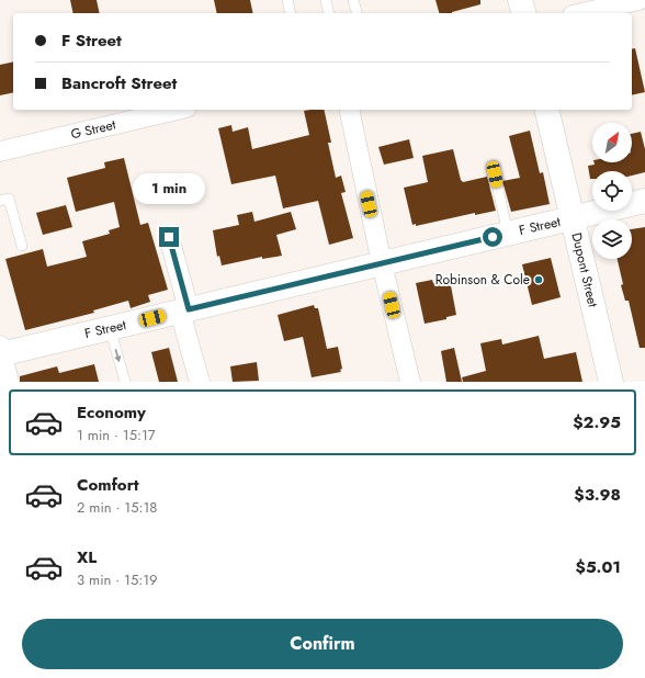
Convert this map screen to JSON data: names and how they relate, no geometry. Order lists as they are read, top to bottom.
{
  "streets": {
    "street": ["G Street", "F Street", "Dupont Street"]
  },
  "crossings": [
    ["F Street", "Dupont Street"]
  ],
  "places": ["Robinson & Cole"],
  "north": "top right",
  "page": {
    "banner": ["F Street", "Bancroft Street"],
    "bubble": "1 min",
    "list": [
      {
        "name": "Economy",
        "note": "1 min · 15:17",
        "value": "$2.95"
      },
      {
        "name": "Comfort",
        "note": "2 min · 15:18",
        "value": "$3.98"
      },
      {
        "name": "XL",
        "note": "3 min · 15:19",
        "value": "$5.01"
      }
    ],
    "buttons": "Confirm"
  }
}
